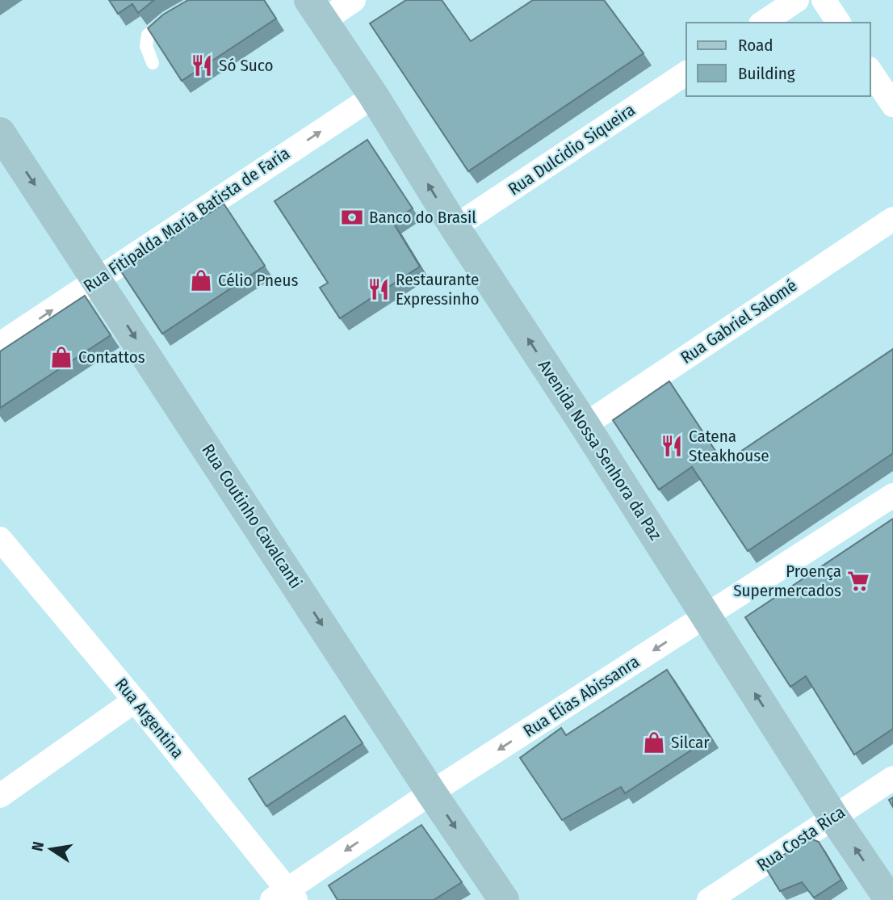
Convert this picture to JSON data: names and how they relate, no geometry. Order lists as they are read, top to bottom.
{
  "streets": {
    "main road": ["Avenida Nossa Senhora da Paz", "Rua Coutinho Cavalcanti"],
    "street": [
      "Rua Dulcidio Siqueira",
      "Rua Fitipalda Maria Batista de Faria",
      "Rua Gabriel Salomé",
      "Rua Elias Abissanra",
      "Rua Argentina",
      "Rua Costa Rica"
    ]
  },
  "crossings": [
    ["Rua Dulcidio Siqueira", "Avenida Nossa Senhora da Paz"],
    ["Rua Fitipalda Maria Batista de Faria", "Avenida Nossa Senhora da Paz"],
    ["Rua Fitipalda Maria Batista de Faria", "Rua Coutinho Cavalcanti"],
    ["Rua Gabriel Salomé", "Avenida Nossa Senhora da Paz"],
    ["Avenida Nossa Senhora da Paz", "Rua Elias Abissanra"],
    ["Avenida Nossa Senhora da Paz", "Rua Costa Rica"],
    ["Rua Coutinho Cavalcanti", "Rua Elias Abissanra"],
    ["Rua Elias Abissanra", "Rua Argentina"]
  ],
  "one_way": [
    "Rua Fitipalda Maria Batista de Faria",
    "Avenida Nossa Senhora da Paz",
    "Rua Coutinho Cavalcanti",
    "Rua Elias Abissanra"
  ],
  "places": {
    "restaurant": ["Só Suco", "Restaurante Expressinho", "Catena Steakhouse"],
    "bank": ["Banco do Brasil"],
    "shop": ["Célio Pneus", "Contattos", "Silcar"],
    "supermarket": ["Proença Supermercados"]
  },
  "legend": ["Road", "Building"],
  "north": "left"
}
